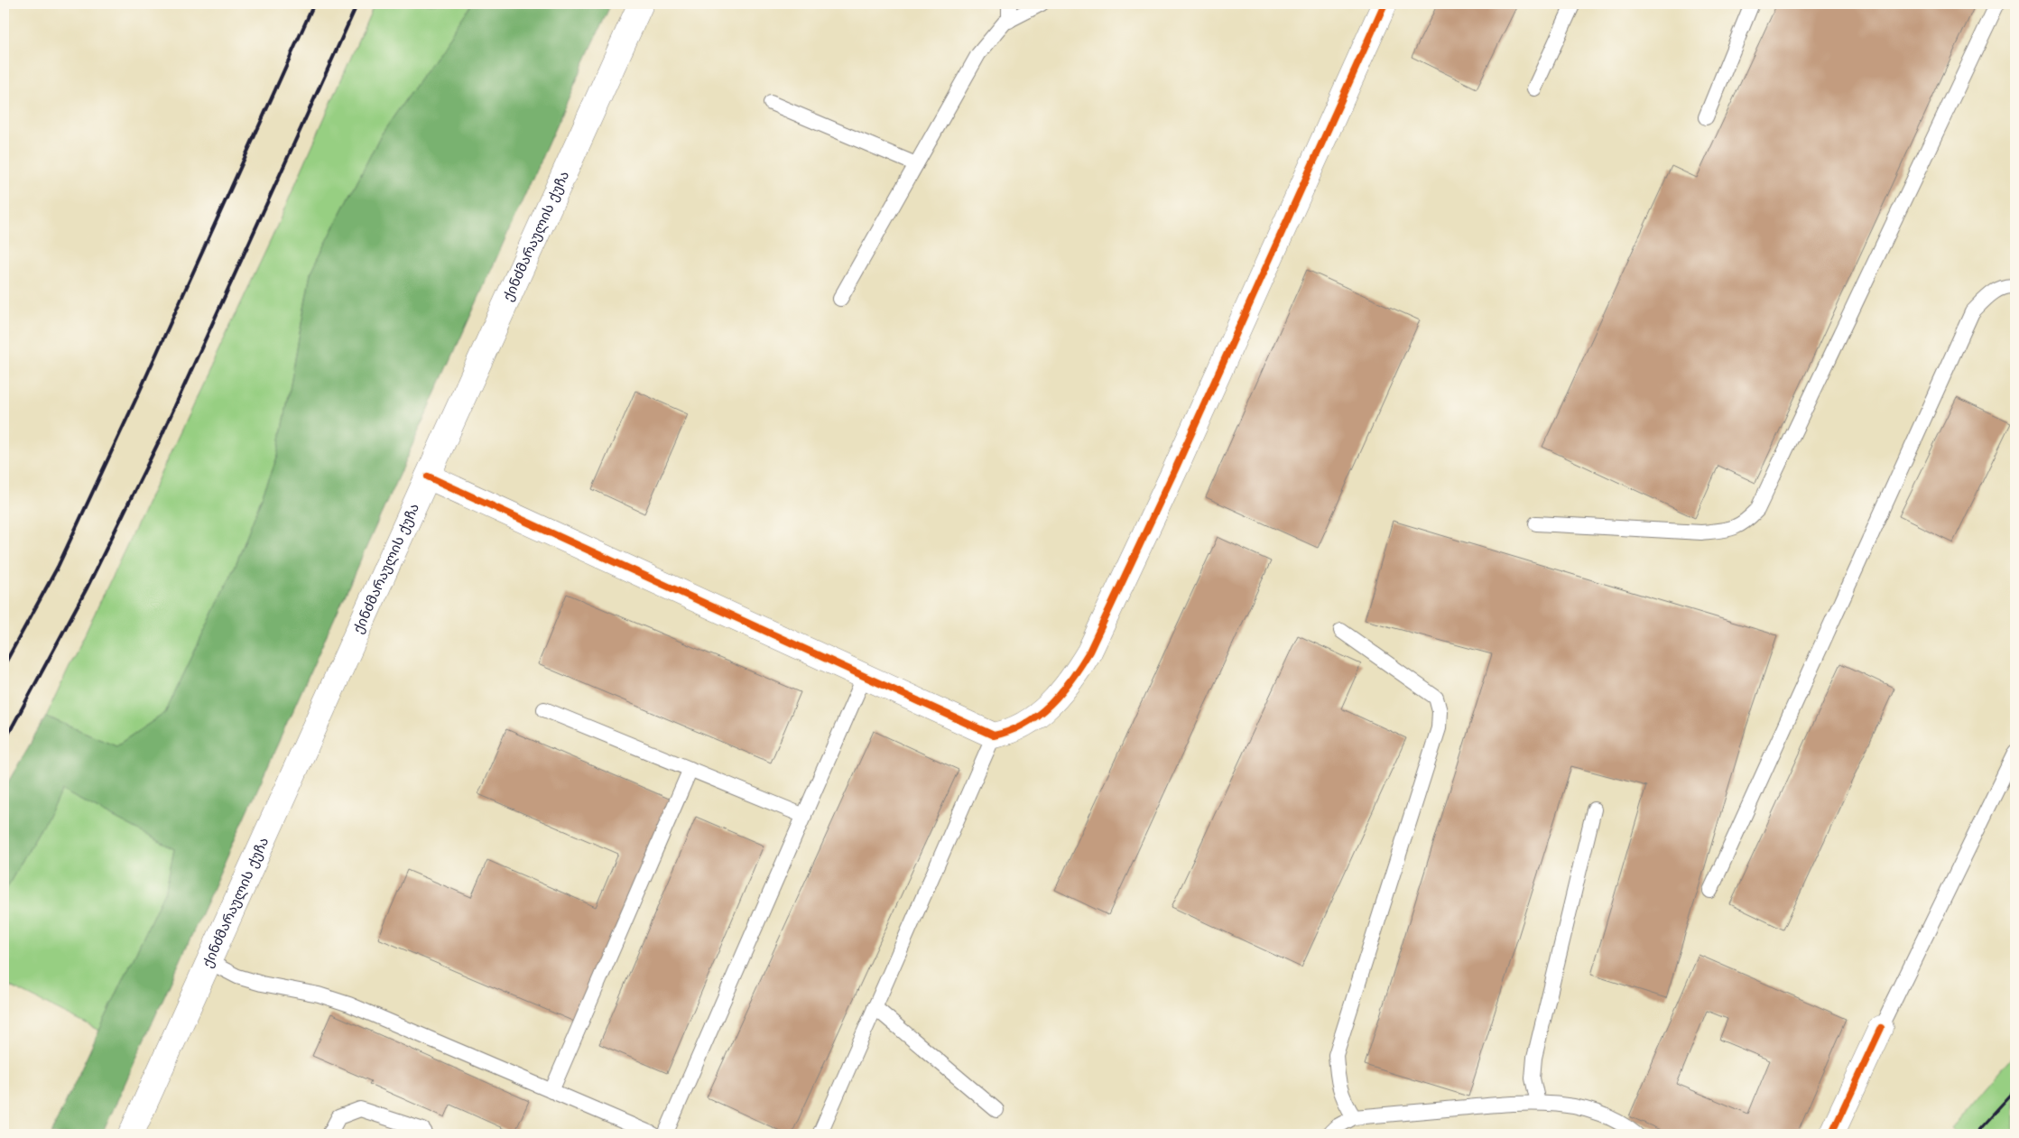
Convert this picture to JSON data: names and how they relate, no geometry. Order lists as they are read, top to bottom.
{
  "streets": {
    "street": ["ქინძმარაულის ქუჩა"]
  }
}
